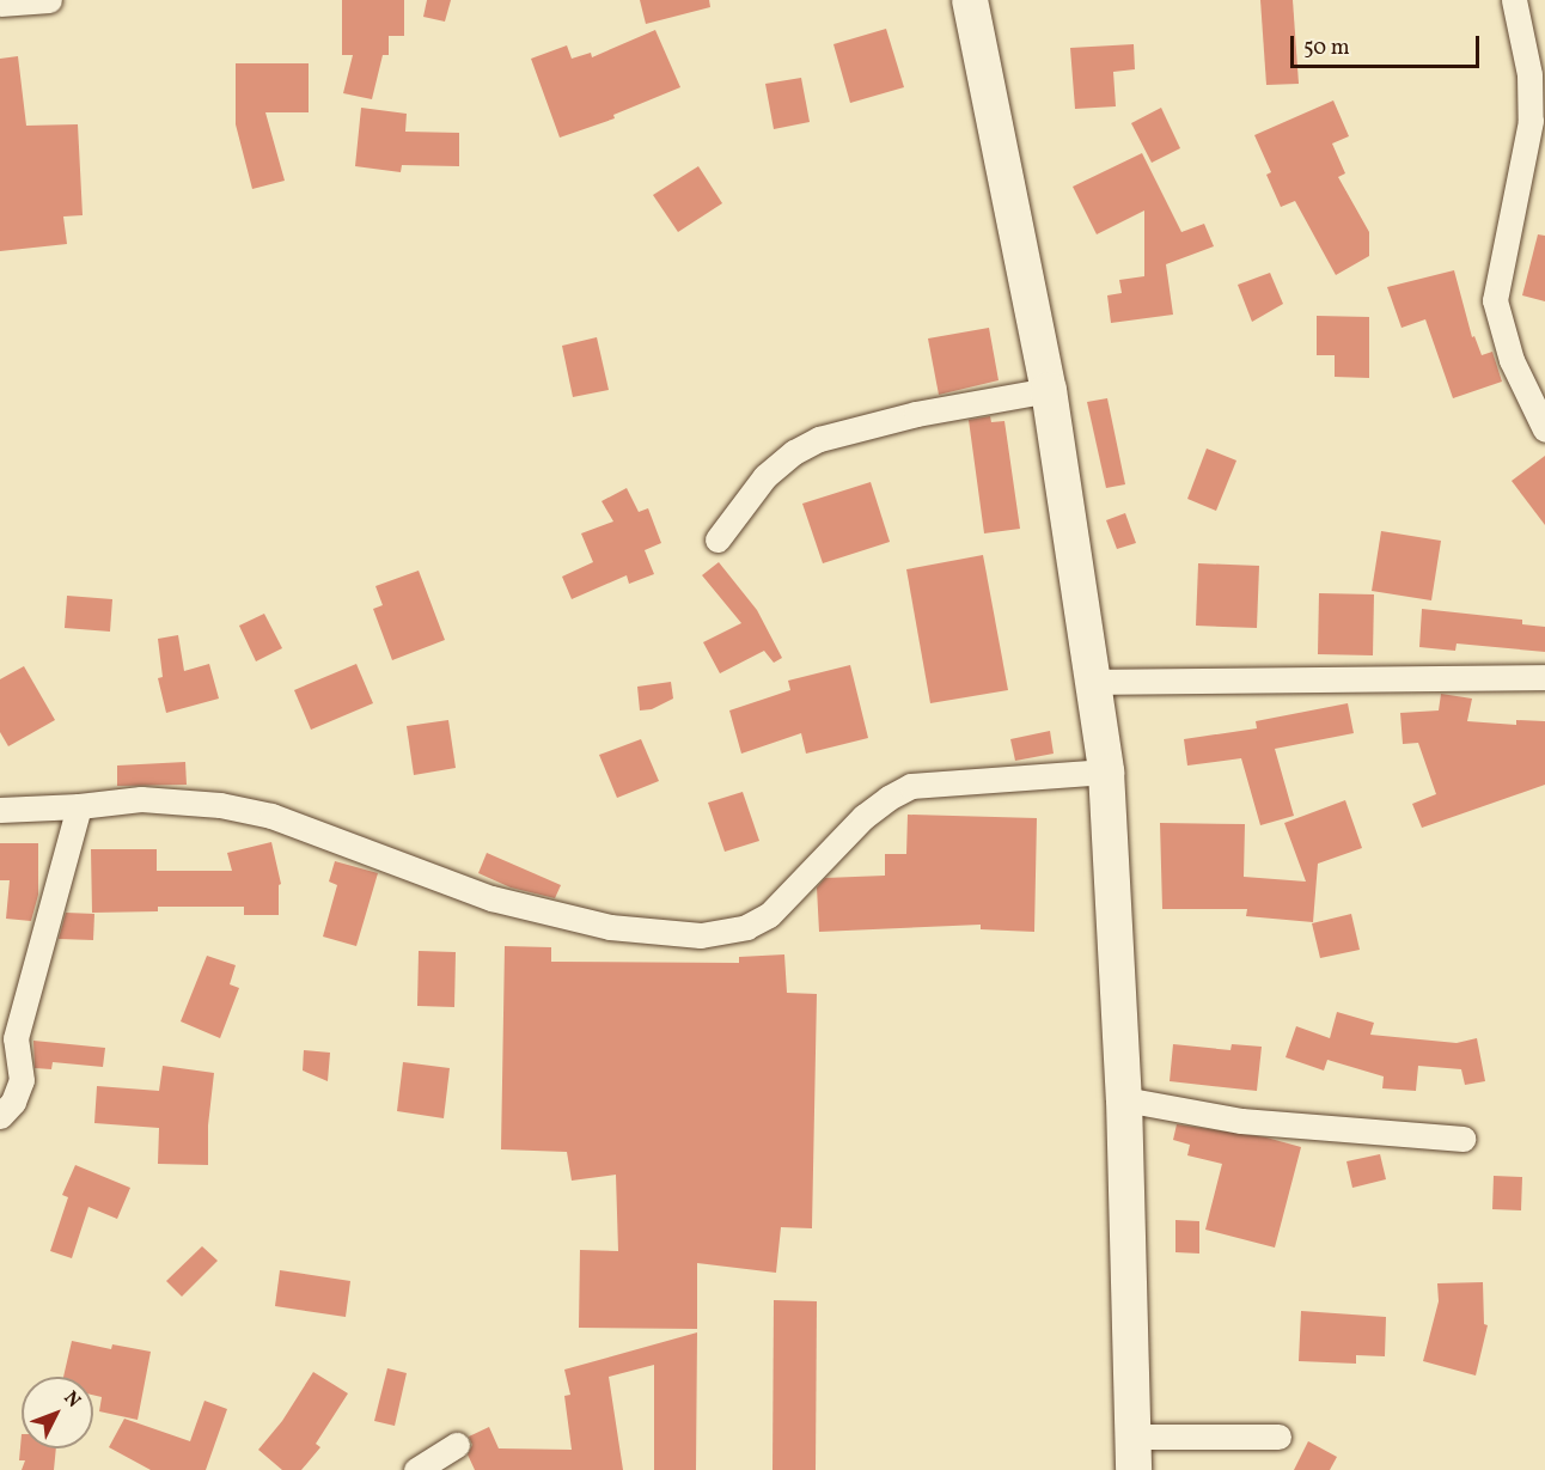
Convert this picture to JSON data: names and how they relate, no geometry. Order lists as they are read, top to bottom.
{
  "scale_bar": "50 m",
  "north": "top right"
}
